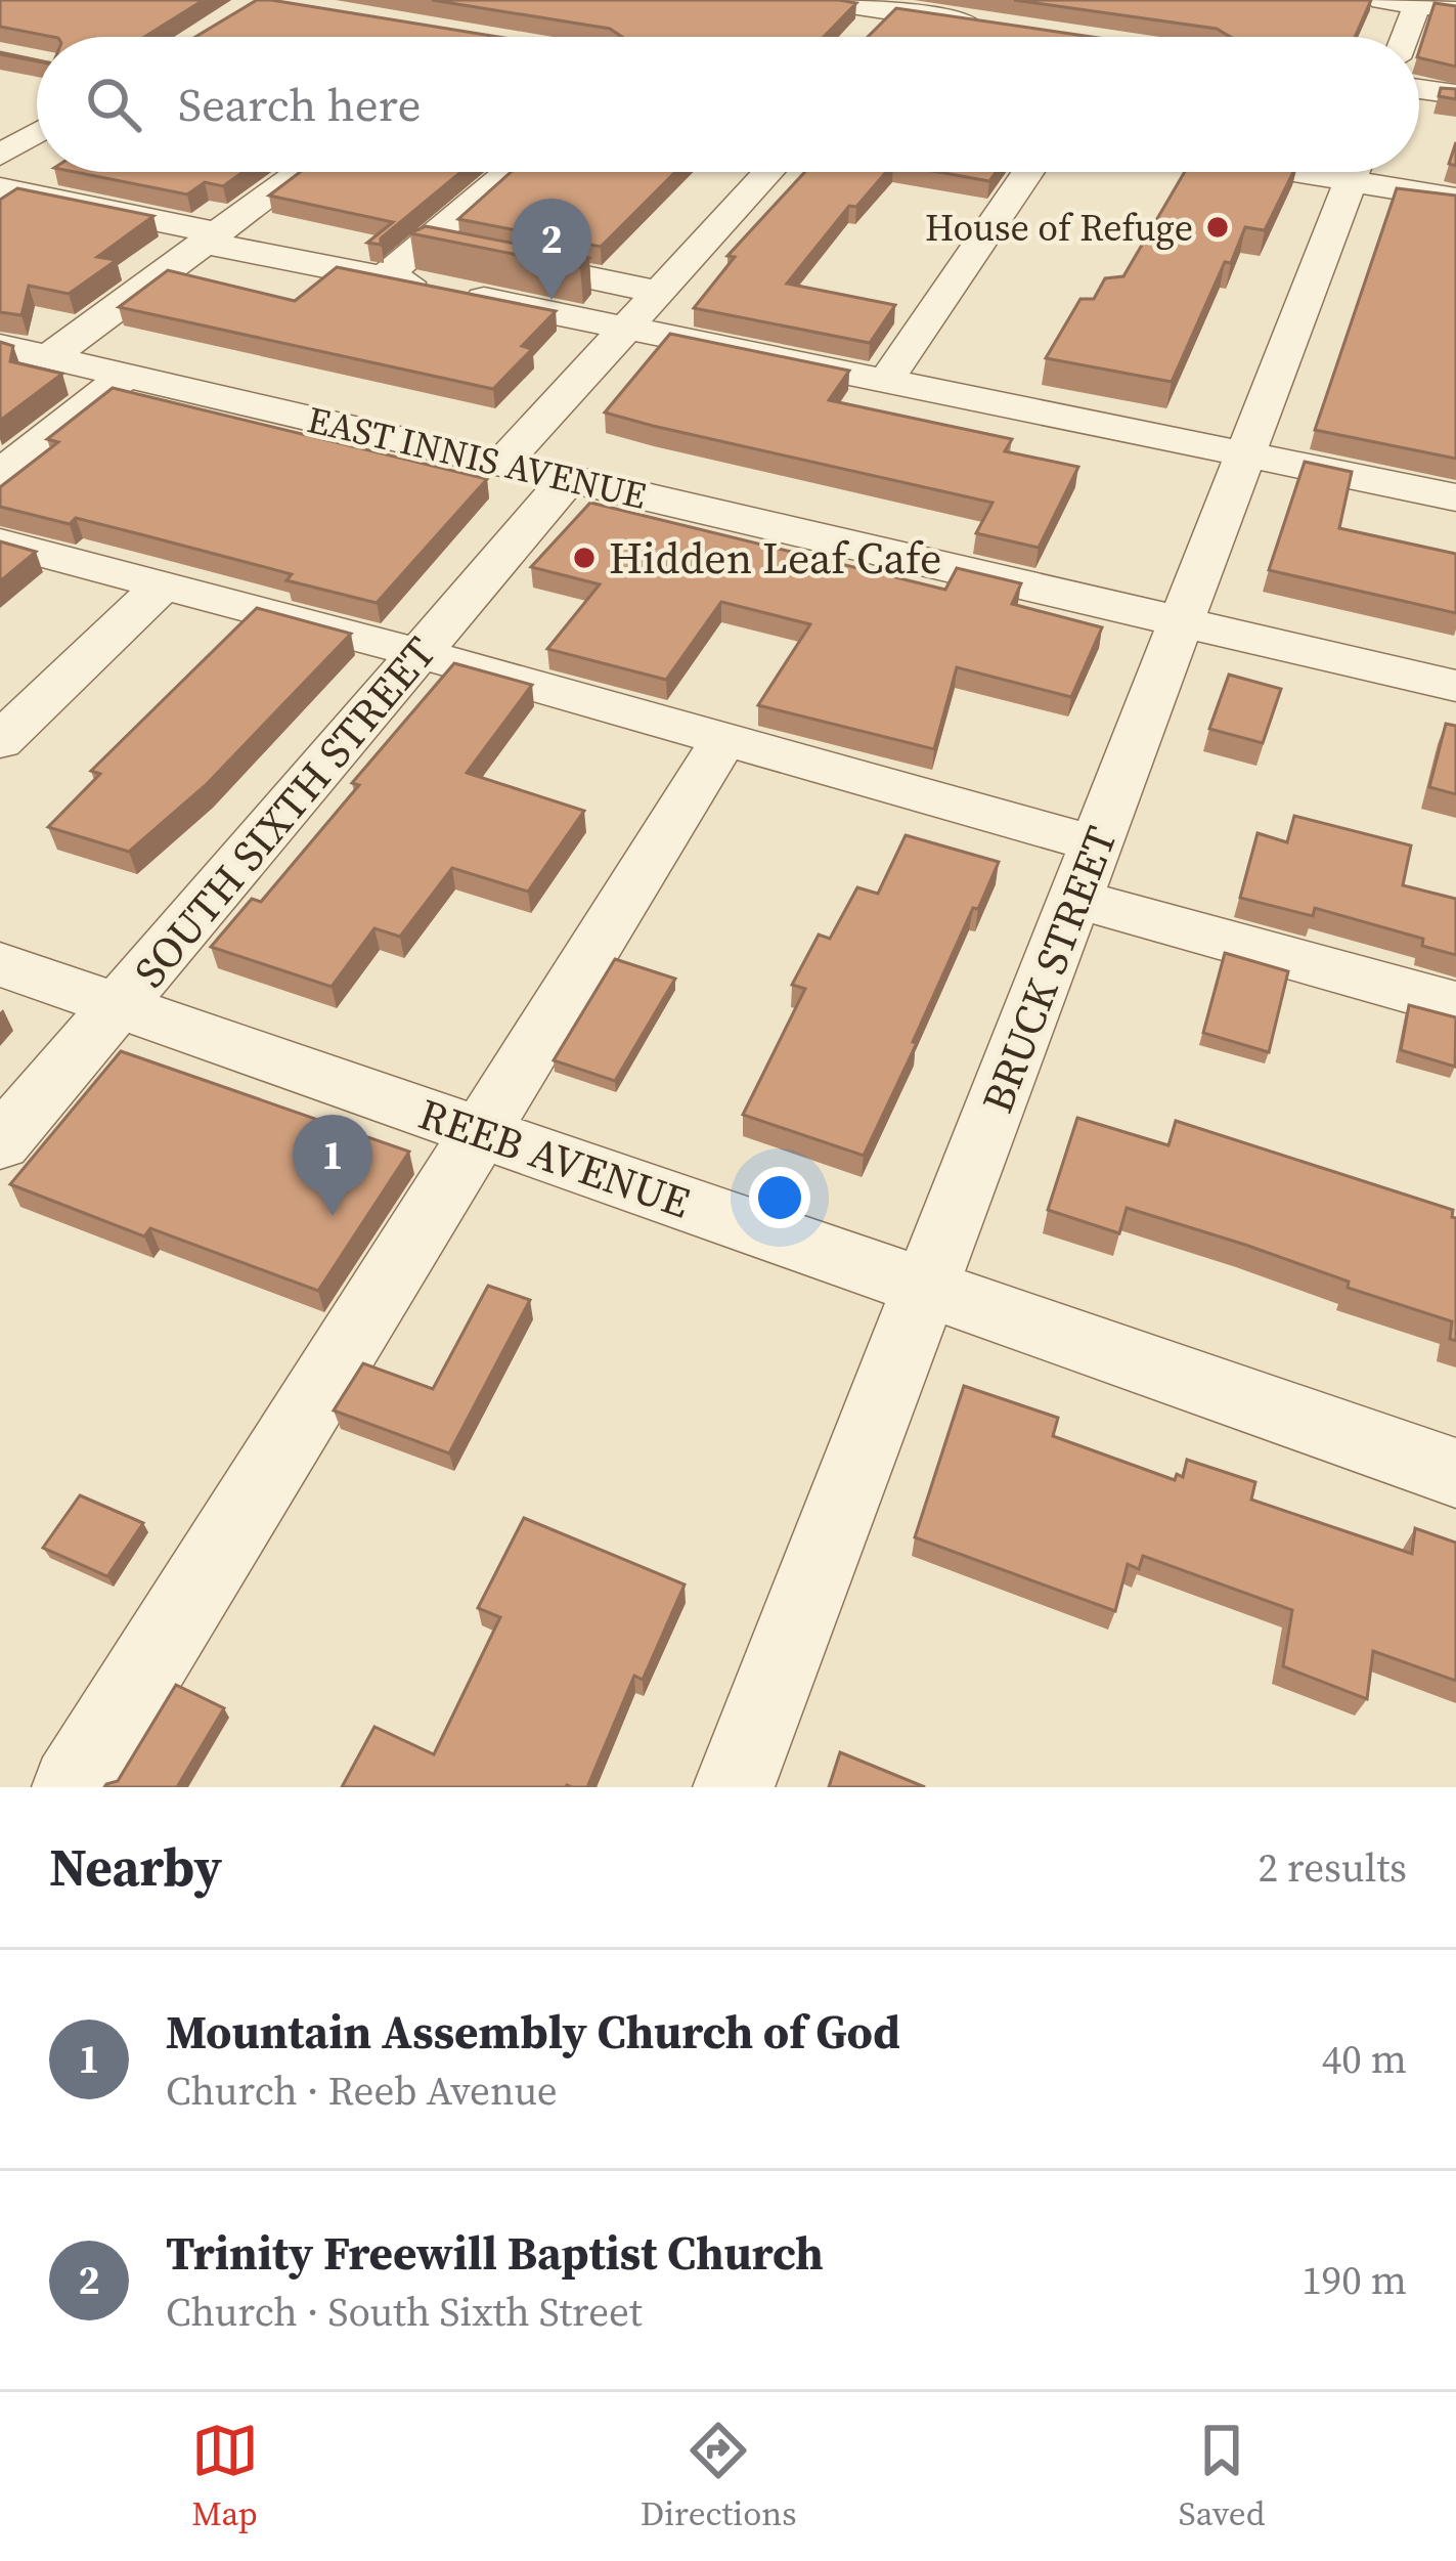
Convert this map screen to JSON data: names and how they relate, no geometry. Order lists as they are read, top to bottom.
{
  "streets": {
    "street": [
      "EAST INNIS AVENUE",
      "SOUTH SIXTH STREET",
      "BRUCK STREET",
      "REEB AVENUE"
    ]
  },
  "crossings": [
    ["EAST INNIS AVENUE", "SOUTH SIXTH STREET"],
    ["EAST INNIS AVENUE", "BRUCK STREET"],
    ["SOUTH SIXTH STREET", "REEB AVENUE"],
    ["BRUCK STREET", "REEB AVENUE"]
  ],
  "places": ["House of Refuge", "Hidden Leaf Cafe"],
  "page": {
    "search": "Search here",
    "pins": ["2", "1"],
    "heading": ["Nearby", "2 results"],
    "list": [
      {
        "mark": "1",
        "name": "Mountain Assembly Church of God",
        "note": "Church · Reeb Avenue",
        "value": "40 m"
      },
      {
        "mark": "2",
        "name": "Trinity Freewill Baptist Church",
        "note": "Church · South Sixth Street",
        "value": "190 m"
      }
    ],
    "nav": ["Map", "Directions", "Saved"]
  }
}
